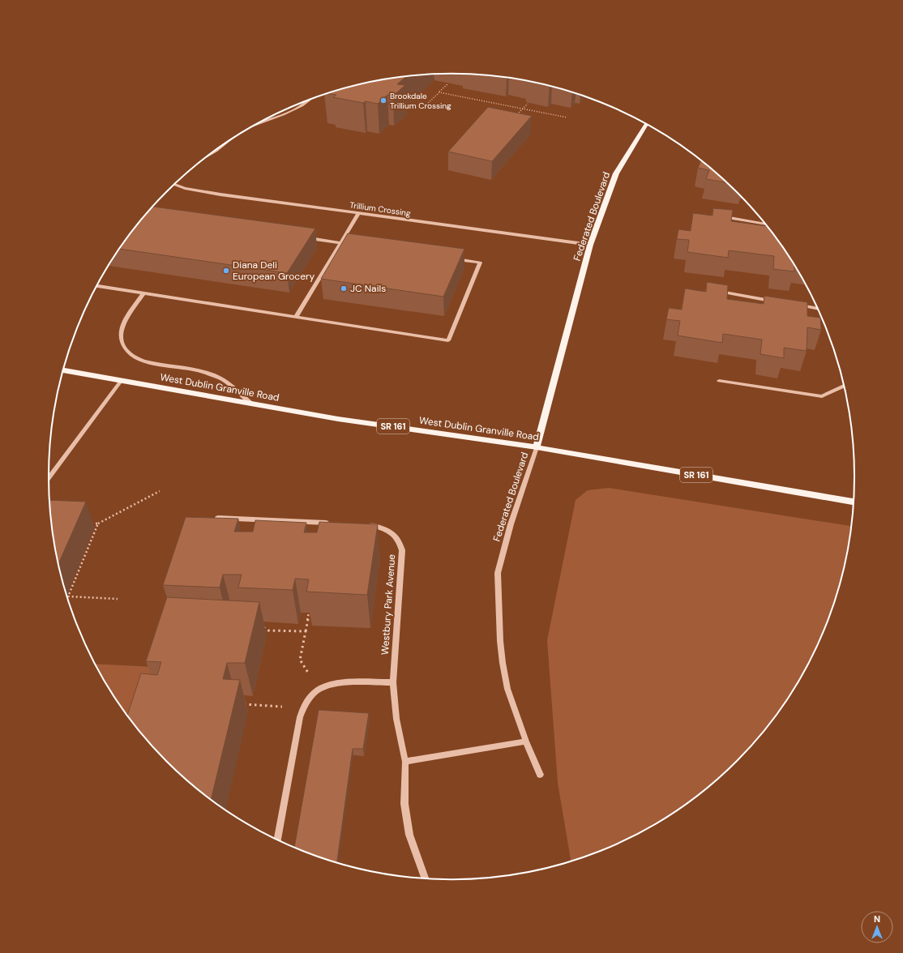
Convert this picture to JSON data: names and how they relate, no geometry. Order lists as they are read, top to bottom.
{
  "streets": {
    "main road": ["Federated Boulevard", "West Dublin Granville Road", "SR 161"],
    "street": ["Trillium Crossing", "Westbury Park Avenue"]
  },
  "crossings": [
    ["Trillium Crossing", "Federated Boulevard"],
    ["Federated Boulevard", "West Dublin Granville Road"]
  ],
  "places": ["Brookdale Trillium Crossing", "Diana Deli European Grocery", "JC Nails"],
  "north": "top"
}
